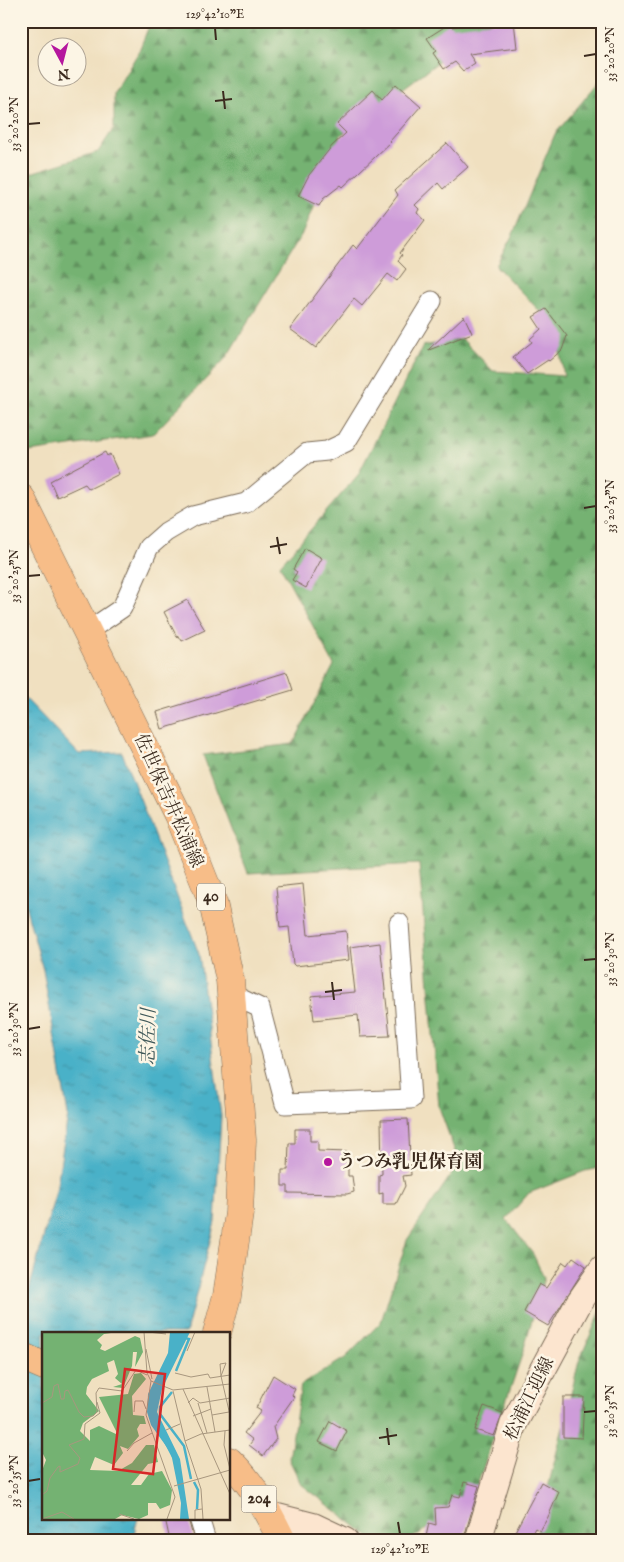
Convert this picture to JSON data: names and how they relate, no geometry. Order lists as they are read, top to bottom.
{
  "streets": {
    "main road": [
      "佐世保吉井松浦線",
      "40",
      "松浦江迎線",
      "204"
    ]
  },
  "water": ["志佐川"],
  "places": ["うつみ乳児保育園"],
  "north": "bottom",
  "coordinates": [
    "129°42'10\"E",
    "33°20'20\"N",
    "33°20'25\"N",
    "33°20'30\"N",
    "33°20'35\"N"
  ]
}
